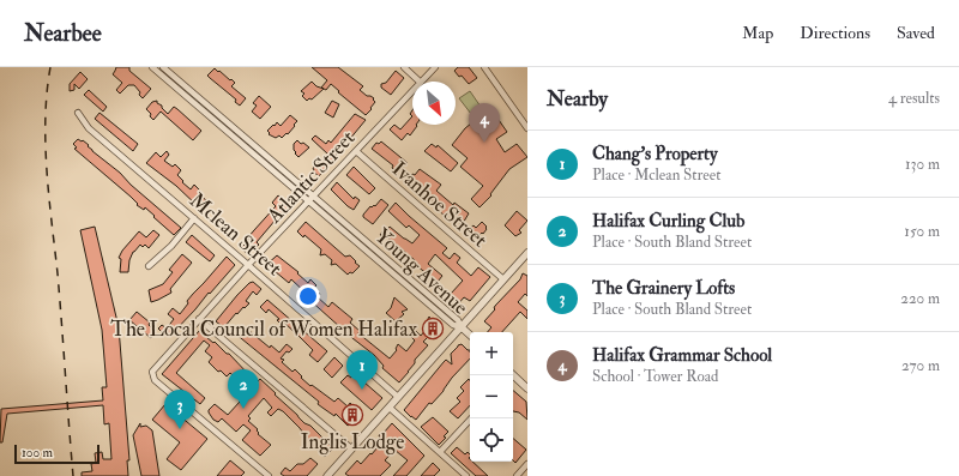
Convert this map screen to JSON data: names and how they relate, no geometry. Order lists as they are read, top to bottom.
{
  "streets": {
    "street": [
      "Atlantic Street",
      "Ivanhoe Street",
      "Mclean Street",
      "Young Avenue"
    ]
  },
  "crossings": [
    ["Atlantic Street", "Ivanhoe Street"],
    ["Atlantic Street", "Mclean Street"],
    ["Atlantic Street", "Young Avenue"]
  ],
  "places": {
    "building": ["The Local Council of Women Halifax", "Inglis Lodge"]
  },
  "scale_bar": "100 m",
  "north": "bottom right",
  "page": {
    "header": "Nearbee",
    "nav": ["Map", "Directions", "Saved"],
    "heading": ["Nearby", "4 results"],
    "pins": [
      "4",
      "1",
      "2",
      "3"
    ],
    "list": [
      {
        "mark": "1",
        "name": "Chang’s Property",
        "note": "Place · Mclean Street",
        "value": "130 m"
      },
      {
        "mark": "2",
        "name": "Halifax Curling Club",
        "note": "Place · South Bland Street",
        "value": "150 m"
      },
      {
        "mark": "3",
        "name": "The Grainery Lofts",
        "note": "Place · South Bland Street",
        "value": "220 m"
      },
      {
        "mark": "4",
        "name": "Halifax Grammar School",
        "note": "School · Tower Road",
        "value": "270 m"
      }
    ],
    "map_buttons": ["+", "−"],
    "scale": "100 m"
  }
}
